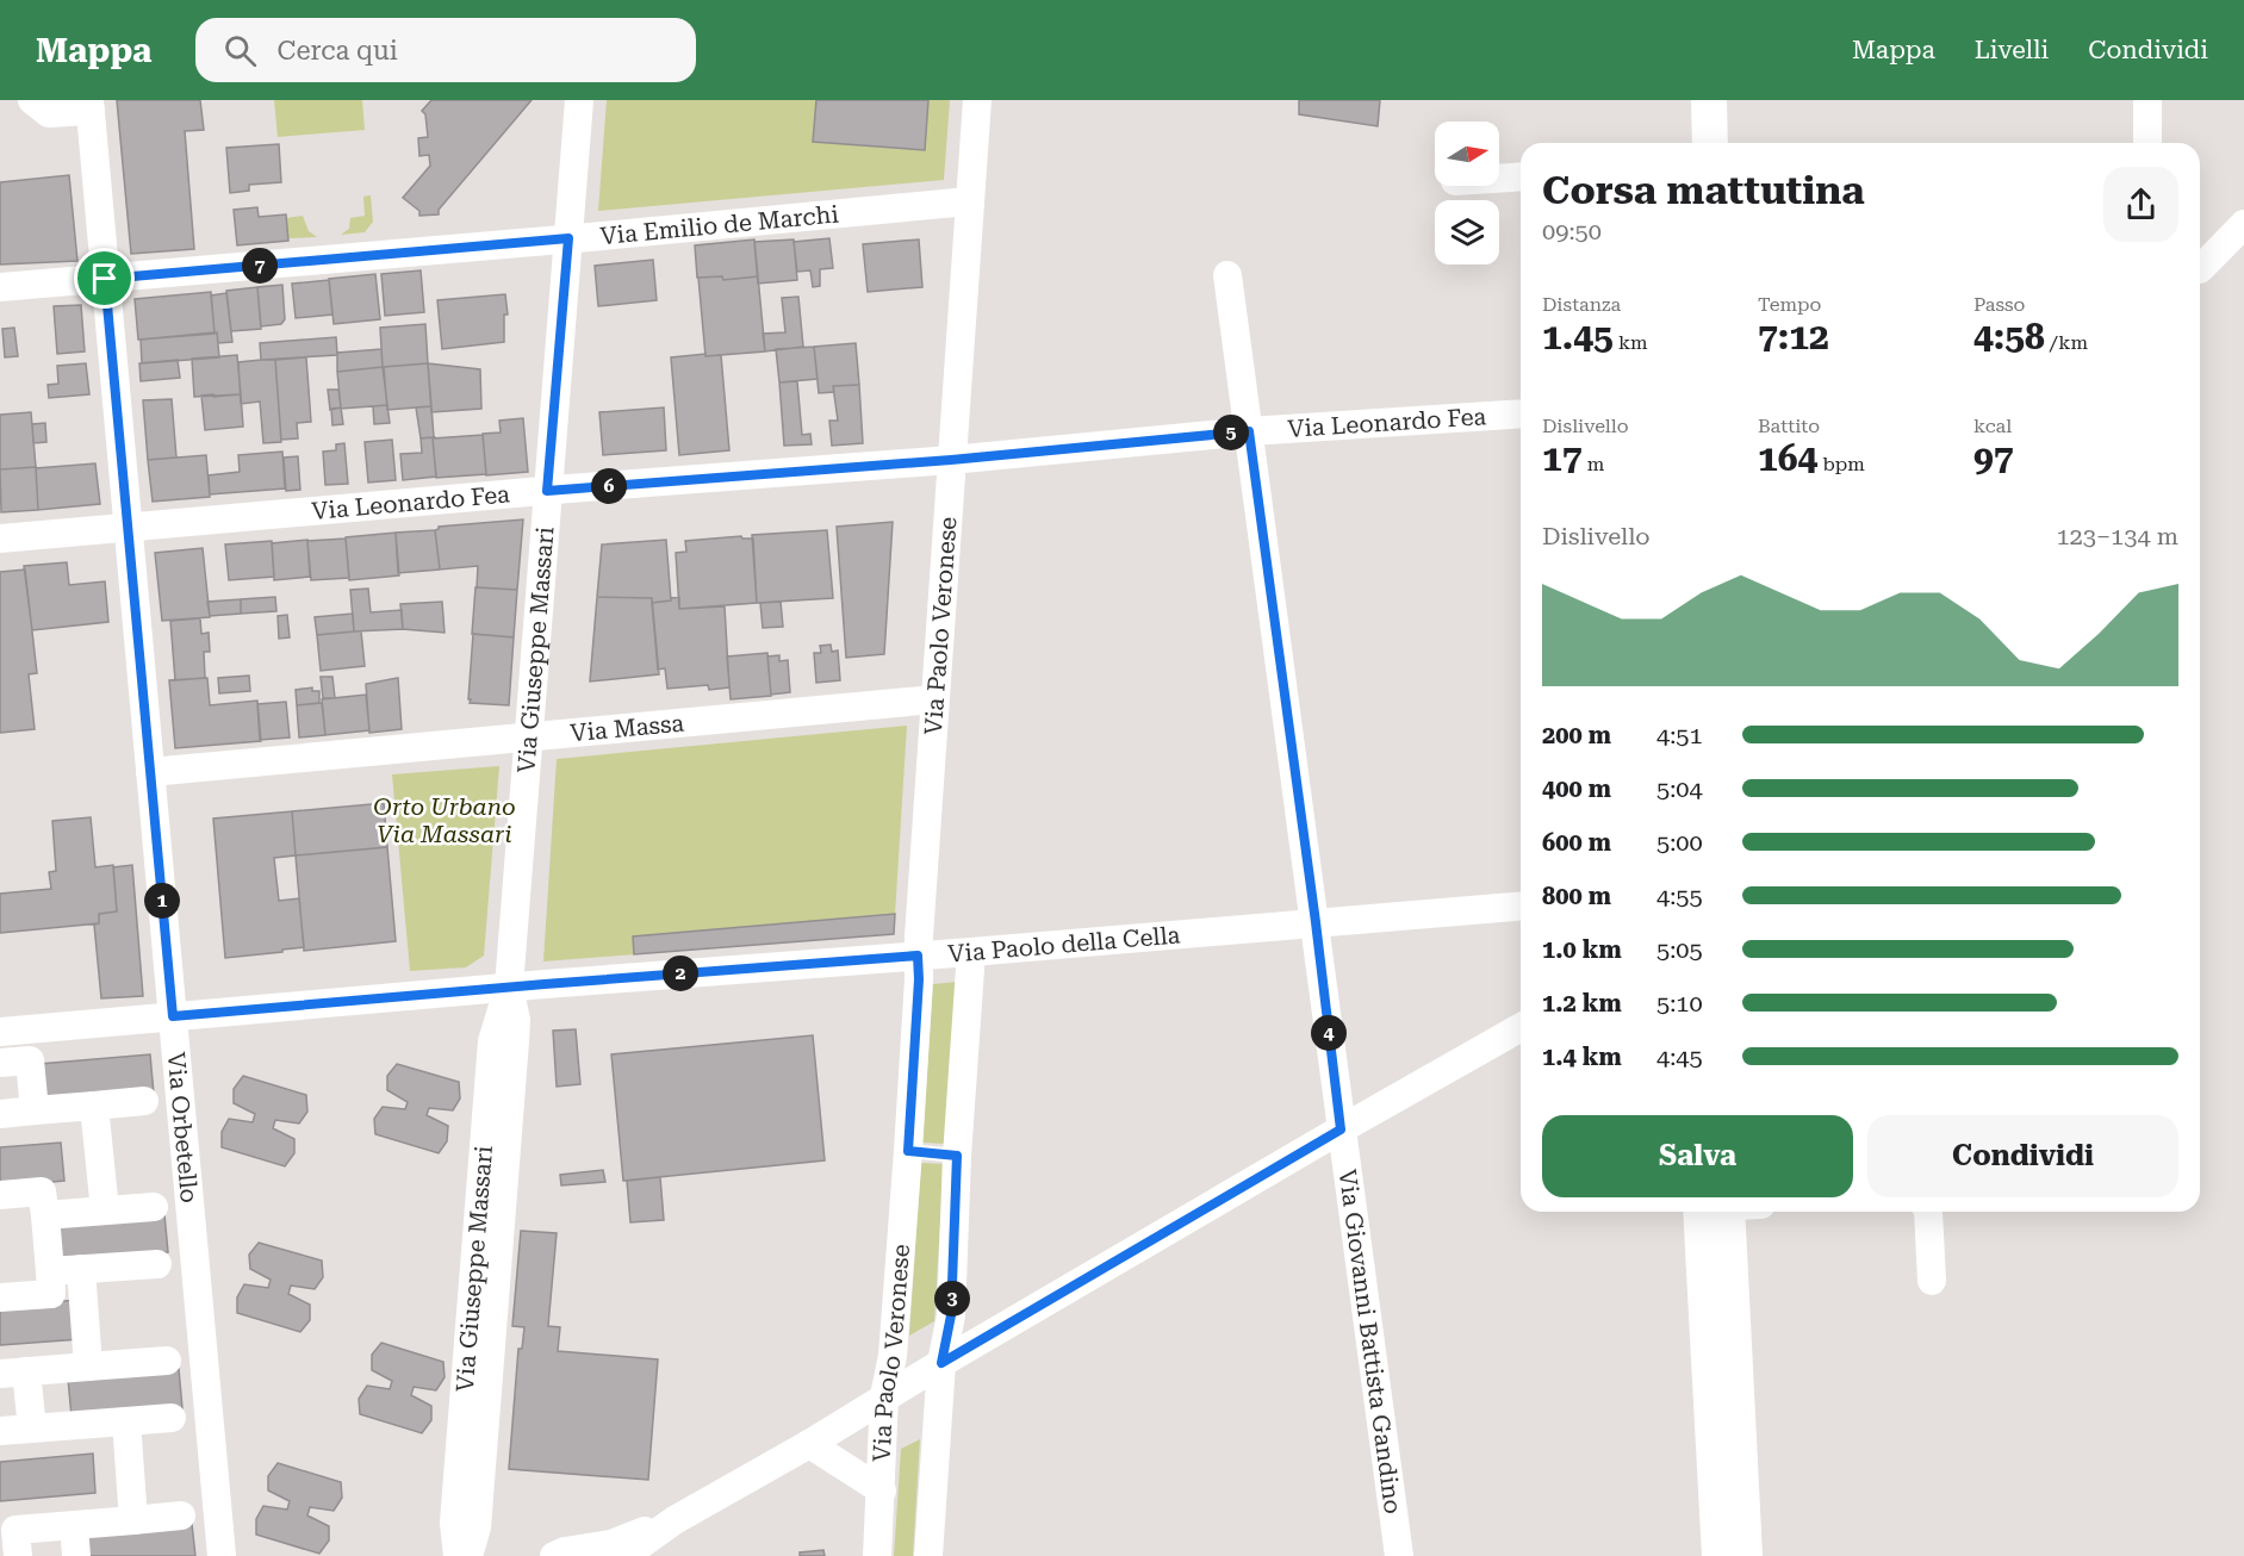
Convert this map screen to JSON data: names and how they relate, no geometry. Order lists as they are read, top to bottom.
{
  "streets": {
    "street": [
      "Via Emilio de Marchi",
      "Via Leonardo Fea",
      "Via Paolo Veronese",
      "Via Giuseppe Massari",
      "Via Massa",
      "Via Paolo della Cella",
      "Via Orbetello",
      "Via Giovanni Battista Gandino"
    ]
  },
  "crossings": [
    ["Via Emilio de Marchi", "Via Paolo Veronese"],
    ["Via Emilio de Marchi", "Via Giuseppe Massari"],
    ["Via Emilio de Marchi", "Via Orbetello"],
    ["Via Leonardo Fea", "Via Paolo Veronese"],
    ["Via Leonardo Fea", "Via Giuseppe Massari"],
    ["Via Leonardo Fea", "Via Orbetello"],
    ["Via Paolo Veronese", "Via Massa"],
    ["Via Paolo Veronese", "Via Paolo della Cella"],
    ["Via Paolo Veronese", "Via Giovanni Battista Gandino"],
    ["Via Giuseppe Massari", "Via Massa"],
    ["Via Giuseppe Massari", "Via Paolo della Cella"],
    ["Via Massa", "Via Orbetello"],
    ["Via Paolo della Cella", "Via Orbetello"]
  ],
  "parks": ["Orto Urbano Via Massari"],
  "north": "right",
  "page": {
    "header": "Mappa",
    "search": "Cerca qui",
    "nav": ["Mappa", "Livelli", "Condividi"],
    "heading": ["Corsa mattutina", "09:50"],
    "pins": [
      "7",
      "5",
      "6",
      "1",
      "2",
      "4",
      "3"
    ],
    "stats": [
      ["Distanza", "1.45 km"],
      ["Tempo", "7:12"],
      ["Passo", "4:58 /km"],
      ["Dislivello", "17 m"],
      ["Battito", "164 bpm"],
      ["kcal", "97"]
    ],
    "chart": ["Dislivello", "123–134 m"],
    "list": [
      {
        "name": "200 m",
        "note": "4:51"
      },
      {
        "name": "400 m",
        "note": "5:04"
      },
      {
        "name": "600 m",
        "note": "5:00"
      },
      {
        "name": "800 m",
        "note": "4:55"
      },
      {
        "name": "1.0 km",
        "note": "5:05"
      },
      {
        "name": "1.2 km",
        "note": "5:10"
      },
      {
        "name": "1.4 km",
        "note": "4:45"
      }
    ],
    "buttons": ["Salva", "Condividi"]
  }
}
